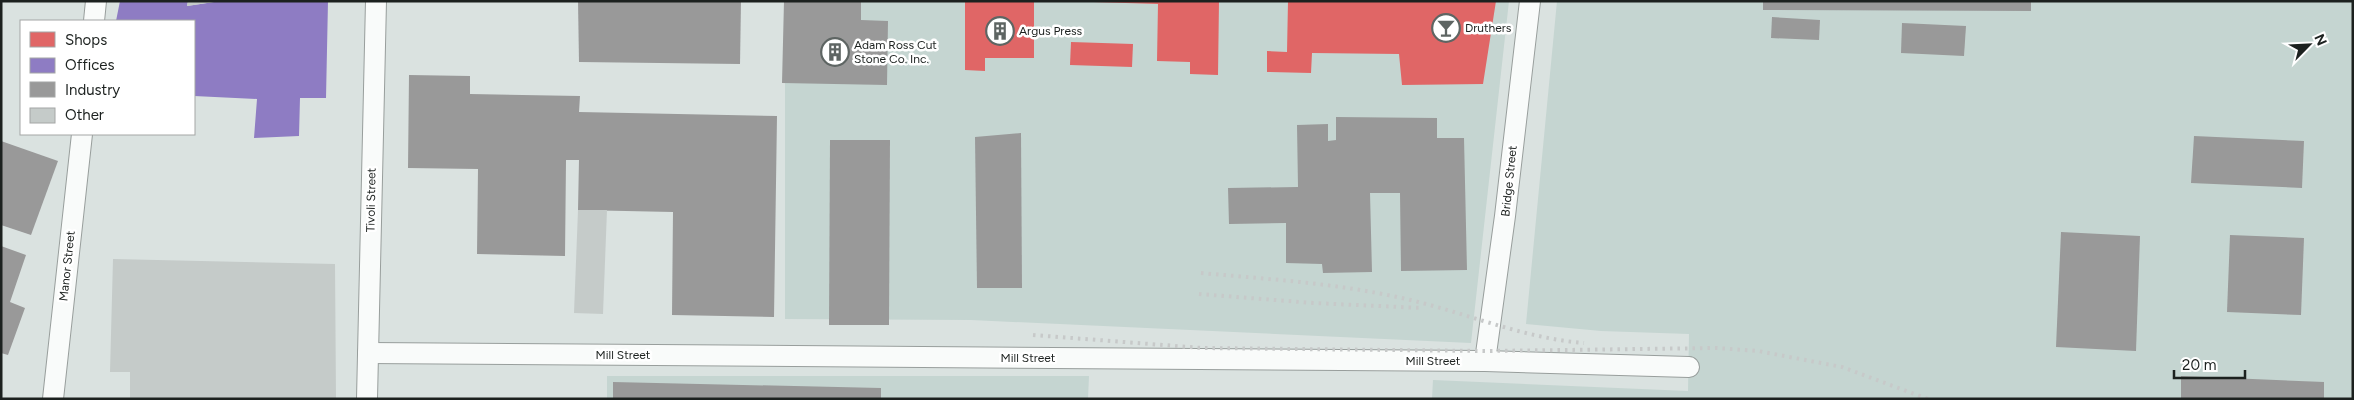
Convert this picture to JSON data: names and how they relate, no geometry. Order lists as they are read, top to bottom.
{
  "streets": {
    "street": [
      "Bridge Street",
      "Tivoli Street",
      "Manor Street",
      "Mill Street"
    ]
  },
  "crossings": [
    ["Bridge Street", "Mill Street"],
    ["Tivoli Street", "Mill Street"]
  ],
  "places": {
    "bar": ["Druthers"],
    "building": ["Argus Press", "Adam Ross Cut Stone Co. Inc."]
  },
  "legend": [
    "Shops",
    "Offices",
    "Industry",
    "Other"
  ],
  "scale_bar": "20 m",
  "north": "top right"
}
